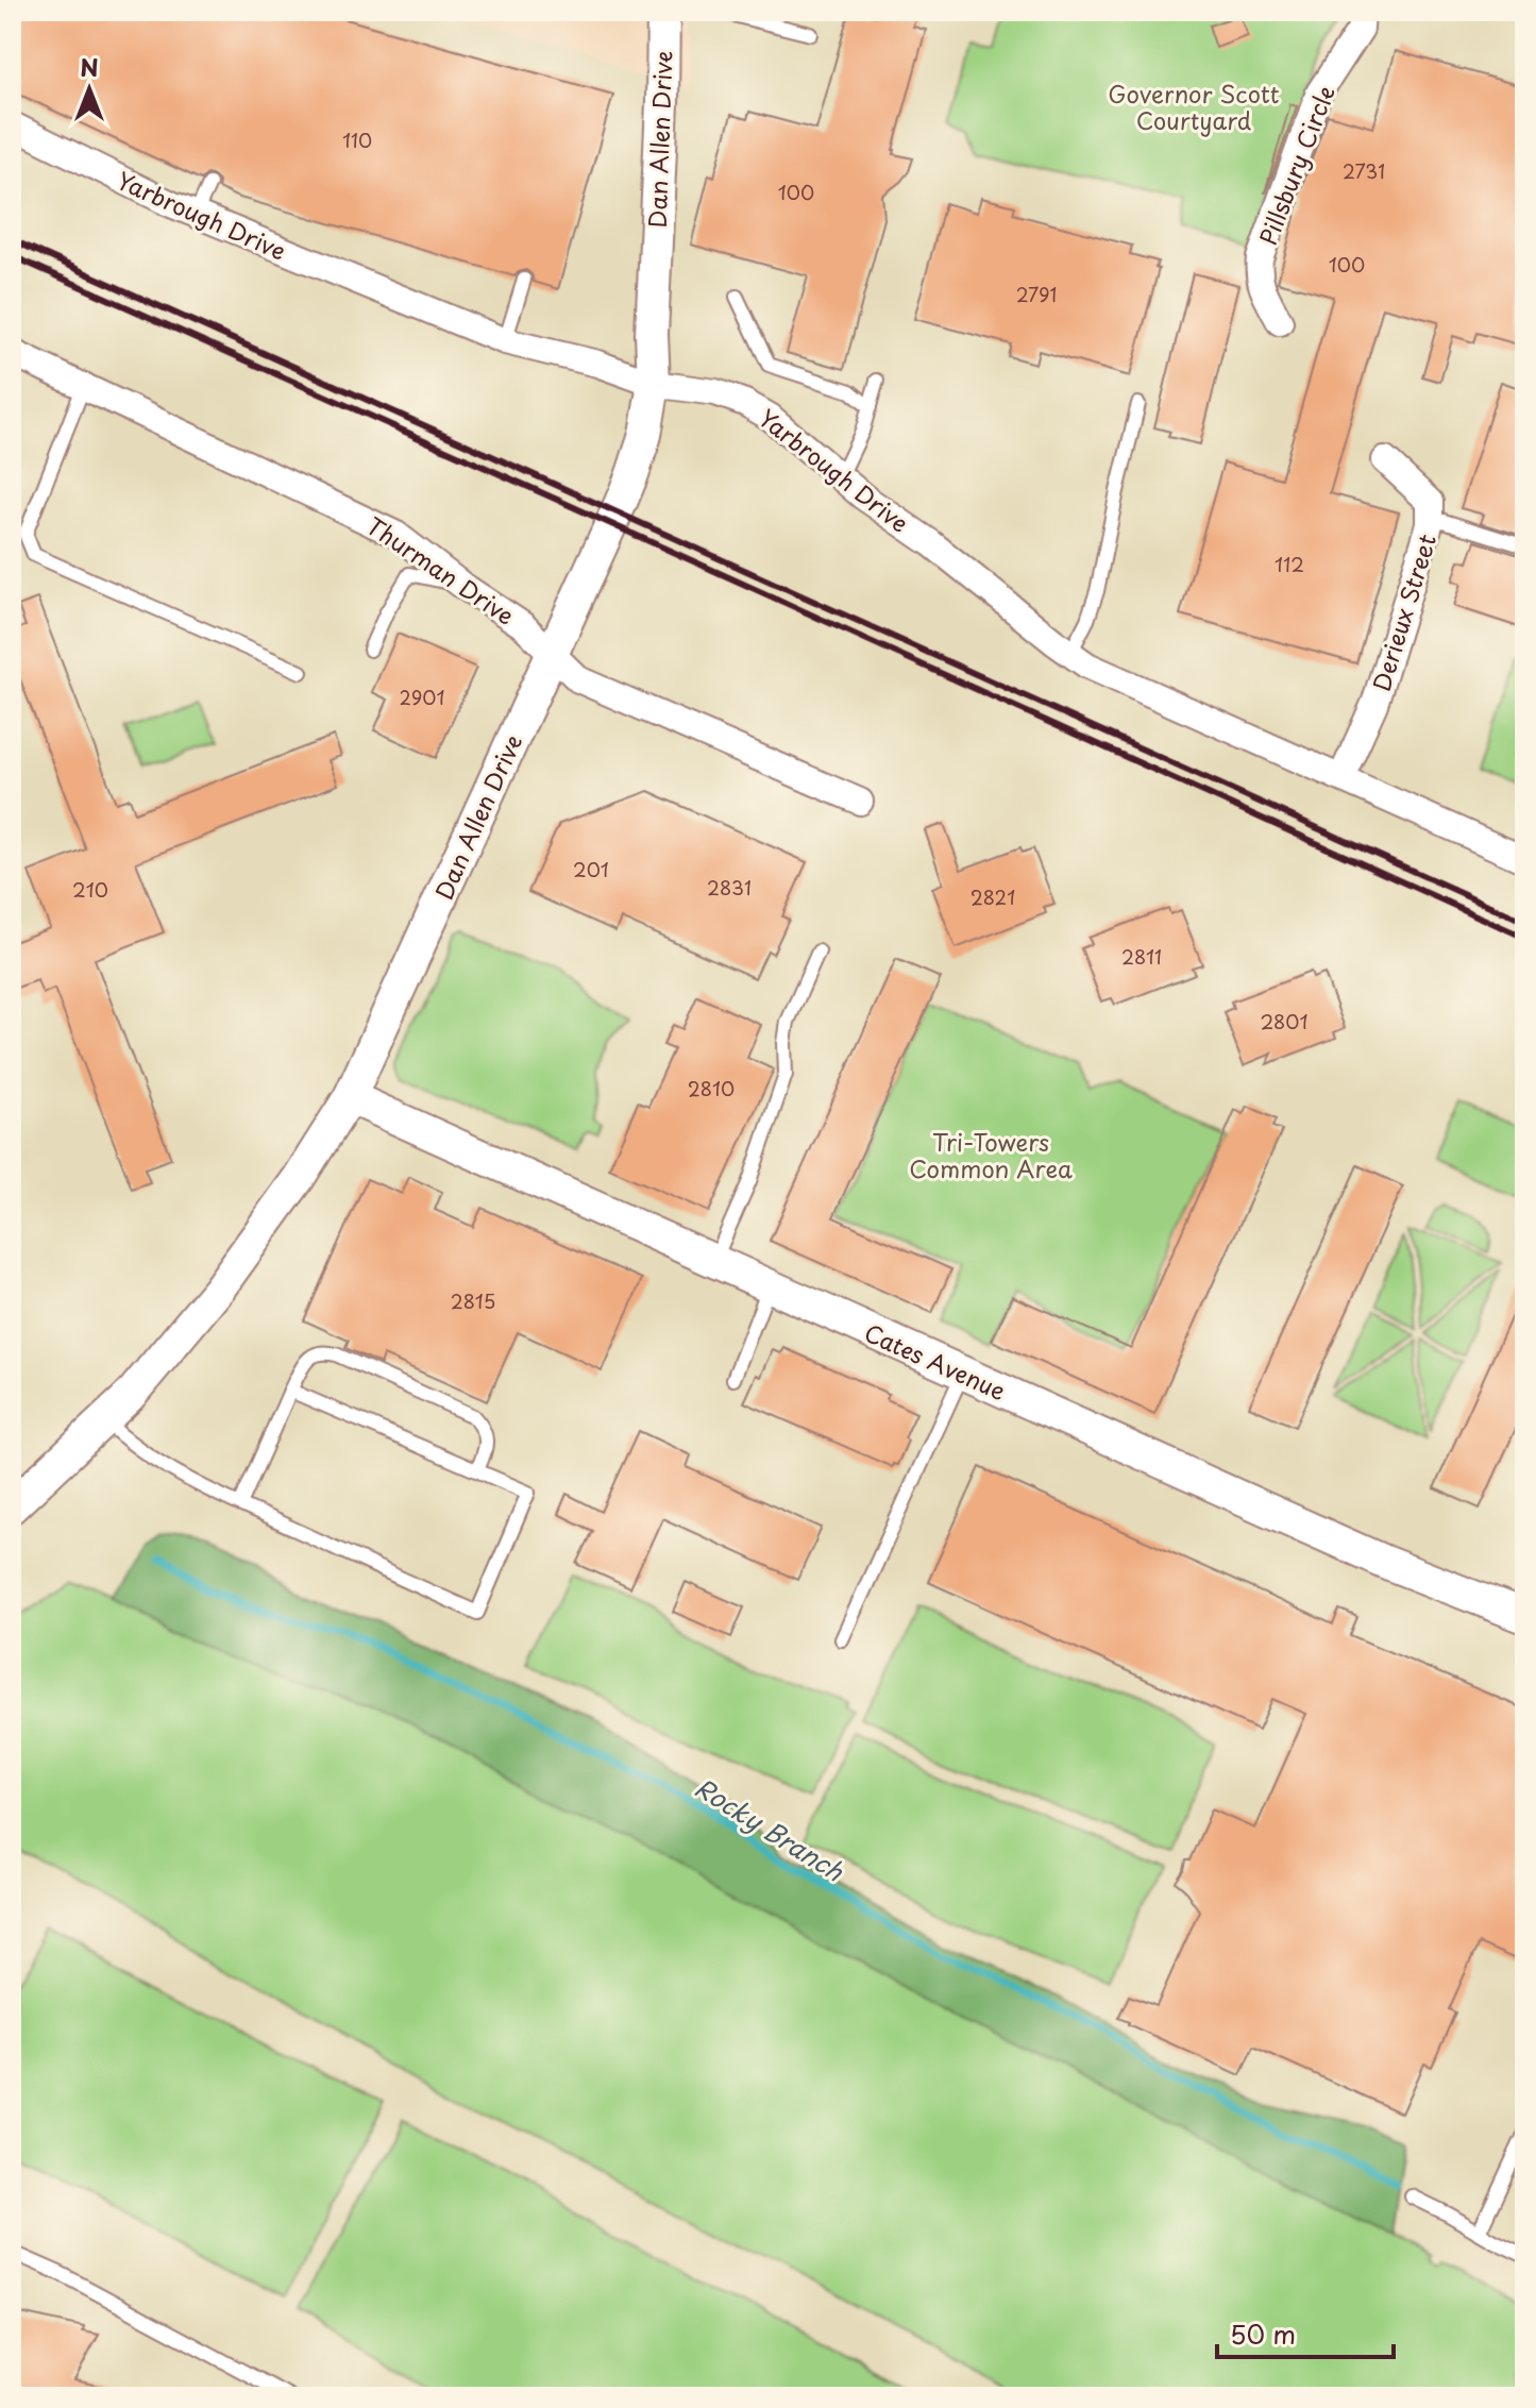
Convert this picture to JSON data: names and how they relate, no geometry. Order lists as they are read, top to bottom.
{
  "streets": {
    "street": [
      "Dan Allen Drive",
      "Pillsbury Circle",
      "Yarbrough Drive",
      "Thurman Drive",
      "Derieux Street",
      "Cates Avenue"
    ]
  },
  "crossings": [
    ["Dan Allen Drive", "Yarbrough Drive"],
    ["Dan Allen Drive", "Thurman Drive"],
    ["Dan Allen Drive", "Cates Avenue"],
    ["Yarbrough Drive", "Derieux Street"]
  ],
  "water": ["Rocky Branch"],
  "parks": ["Governor Scott Courtyard", "Tri-Towers Common Area"],
  "house_numbers": [
    "110",
    "2731",
    "100",
    "100",
    "2791",
    "112",
    "2901",
    "201",
    "2831",
    "210",
    "2821",
    "2811",
    "2801",
    "2810",
    "2815"
  ],
  "scale_bar": "50 m",
  "north": "top"
}
